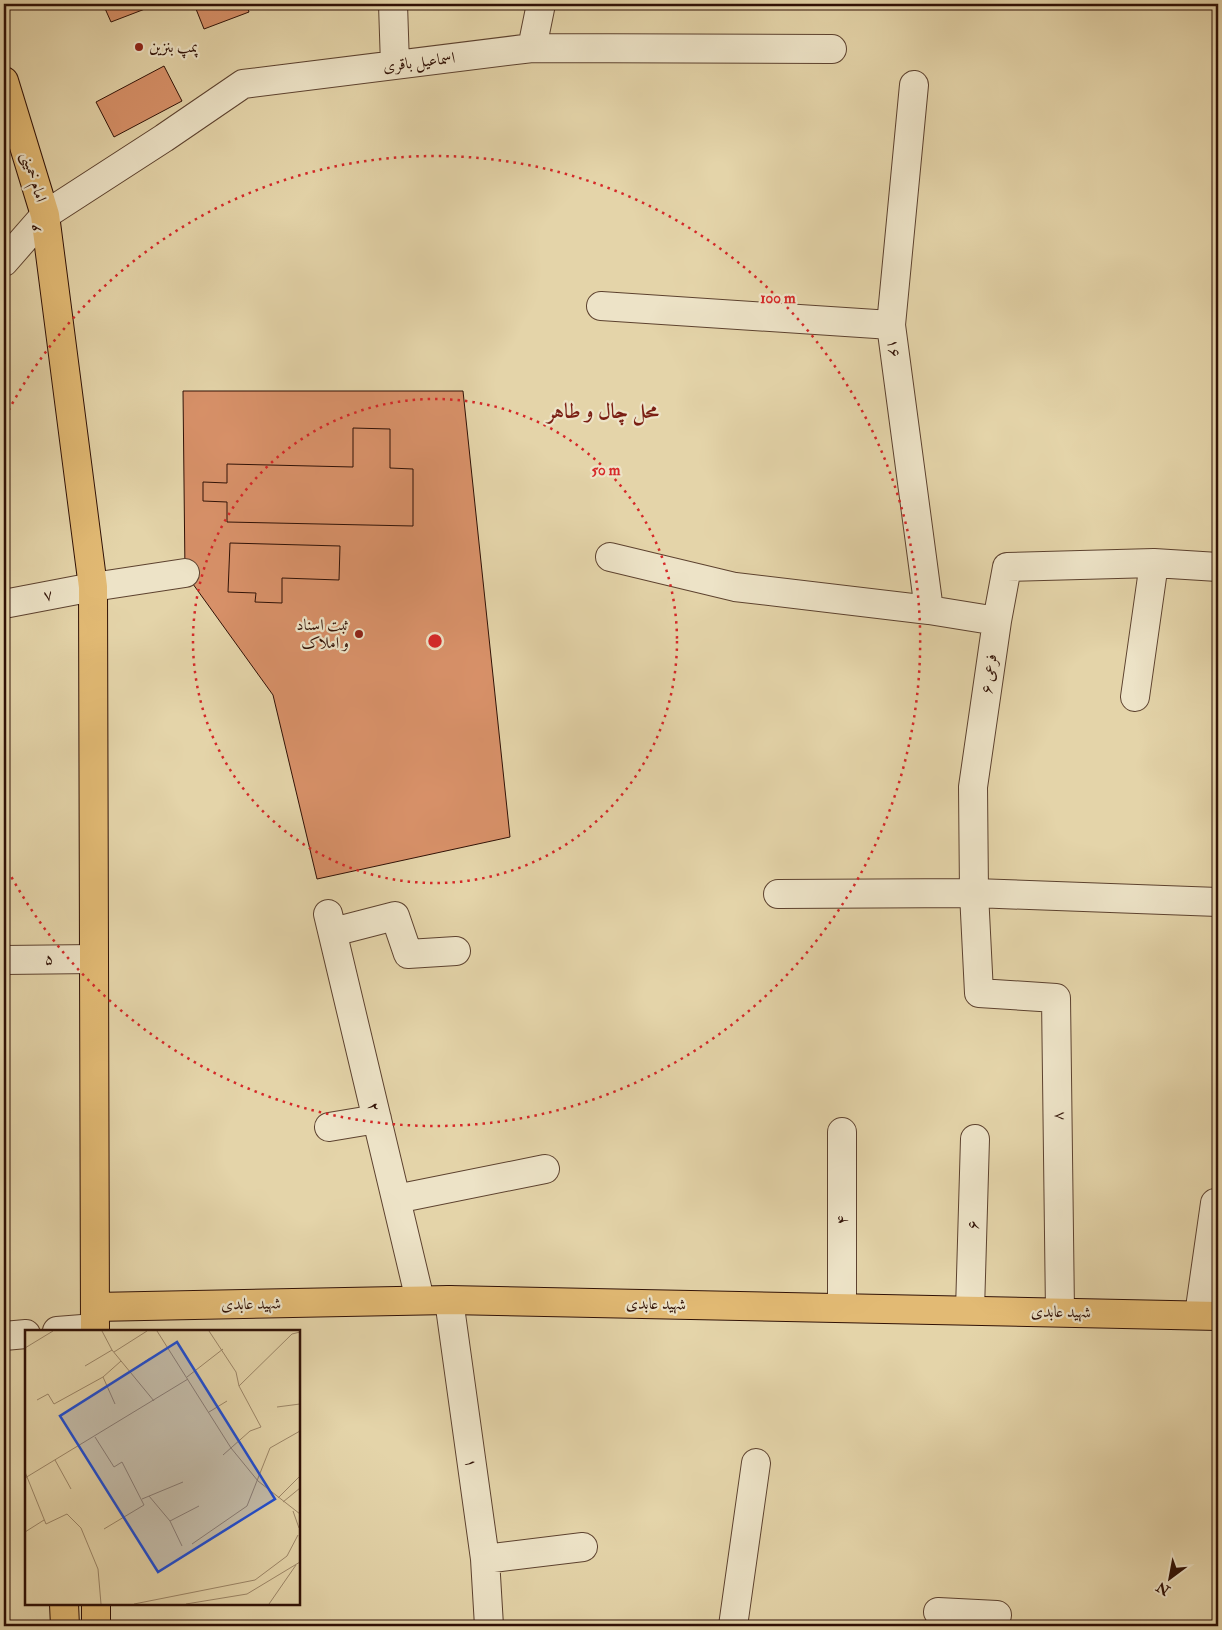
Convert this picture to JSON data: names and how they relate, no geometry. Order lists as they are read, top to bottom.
{
  "streets": {
    "main road": ["امام خمینی", "شهید عابدی"],
    "street": [
      "اسماعیل باقری",
      "۹",
      "۱۶",
      "۷",
      "فرعی ۶",
      "۵",
      "۲",
      "۸",
      "۴",
      "۶",
      "۱"
    ]
  },
  "crossings": [
    ["اسماعیل باقری", "امام خمینی"],
    ["اسماعیل باقری", "۹"],
    ["امام خمینی", "۹"],
    ["امام خمینی", "۷"],
    ["امام خمینی", "۵"],
    ["امام خمینی", "شهید عابدی"],
    ["فرعی ۶", "۸"],
    ["۲", "شهید عابدی"],
    ["۸", "شهید عابدی"],
    ["۴", "شهید عابدی"],
    ["۶", "شهید عابدی"],
    ["شهید عابدی", "۱"]
  ],
  "districts": ["محل چال و طاهر"],
  "places": ["پمپ بنزین", "ثبت اسناد و املاک"],
  "north": "bottom left",
  "rings": ["100 m", "50 m"]
}
